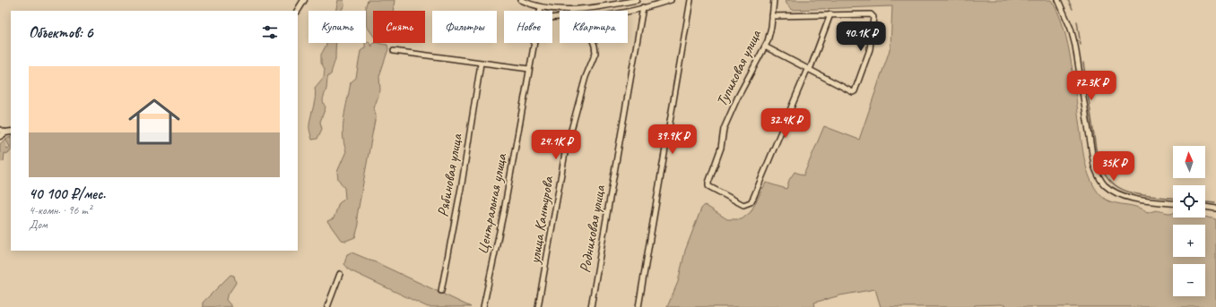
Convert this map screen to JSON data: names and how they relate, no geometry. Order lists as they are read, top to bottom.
{
  "streets": {
    "street": [
      "Тупиковая улица",
      "Рябиновая улица",
      "Центральная улица",
      "улица Кантурова",
      "Родниковая улица"
    ]
  },
  "north": "top",
  "page": {
    "chip": [
      "Купить",
      "Снять",
      "Фильтры",
      "Новое",
      "Квартира"
    ],
    "heading": "Объектов: 6",
    "price": [
      "40.1K ₽",
      "72.3K ₽",
      "32.4K ₽",
      "39.9K ₽",
      "24.1K ₽",
      "35K ₽"
    ],
    "list": [
      {
        "name": "40 100 ₽/мес.",
        "note": "4-комн. · 96 m² · Дом"
      }
    ],
    "map_buttons": ["+", "−"]
  }
}
